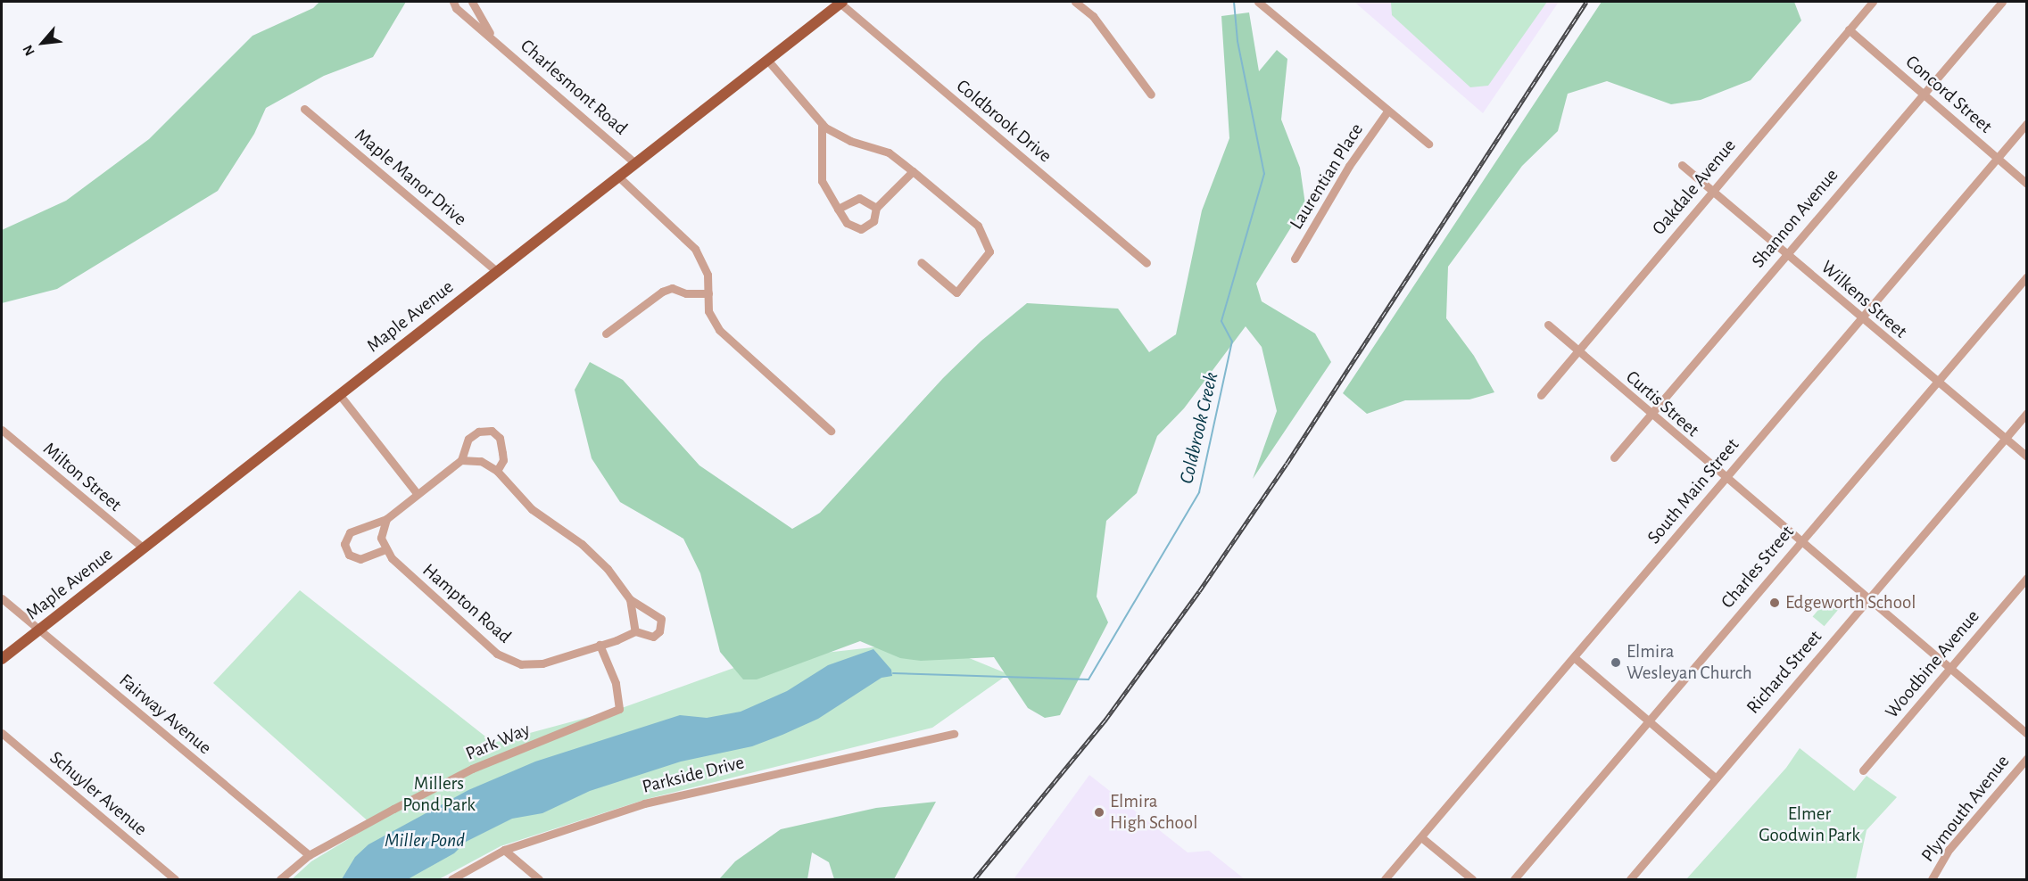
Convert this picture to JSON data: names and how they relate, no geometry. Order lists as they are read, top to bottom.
{
  "streets": {
    "main road": ["Maple Avenue"],
    "street": [
      "Charlesmont Road",
      "Concord Street",
      "Coldbrook Drive",
      "Laurentian Place",
      "Maple Manor Drive",
      "Oakdale Avenue",
      "Shannon Avenue",
      "Wilkens Street",
      "Curtis Street",
      "Milton Street",
      "South Main Street",
      "Charles Street",
      "Hampton Road",
      "Woodbine Avenue",
      "Richard Street",
      "Fairway Avenue",
      "Park Way",
      "Parkside Drive",
      "Schuyler Avenue",
      "Plymouth Avenue"
    ]
  },
  "crossings": [
    ["Charlesmont Road", "Maple Avenue"],
    ["Concord Street", "Oakdale Avenue"],
    ["Concord Street", "Shannon Avenue"],
    ["Concord Street", "South Main Street"],
    ["Coldbrook Drive", "Maple Avenue"],
    ["Maple Manor Drive", "Maple Avenue"],
    ["Oakdale Avenue", "Wilkens Street"],
    ["Oakdale Avenue", "Curtis Street"],
    ["Shannon Avenue", "Wilkens Street"],
    ["Shannon Avenue", "Curtis Street"],
    ["Wilkens Street", "South Main Street"],
    ["Wilkens Street", "Charles Street"],
    ["Wilkens Street", "Richard Street"],
    ["Maple Avenue", "Milton Street"],
    ["Maple Avenue", "Fairway Avenue"],
    ["Curtis Street", "South Main Street"],
    ["Curtis Street", "Charles Street"],
    ["Curtis Street", "Woodbine Avenue"],
    ["Curtis Street", "Richard Street"],
    ["Hampton Road", "Park Way"],
    ["Fairway Avenue", "Park Way"]
  ],
  "water": ["Coldbrook Creek", "Miller Pond"],
  "parks": ["Millers Pond Park", "Elmer Goodwin Park"],
  "places": ["Edgeworth School", "Elmira Wesleyan Church", "Elmira High School"],
  "north": "bottom left"
}
